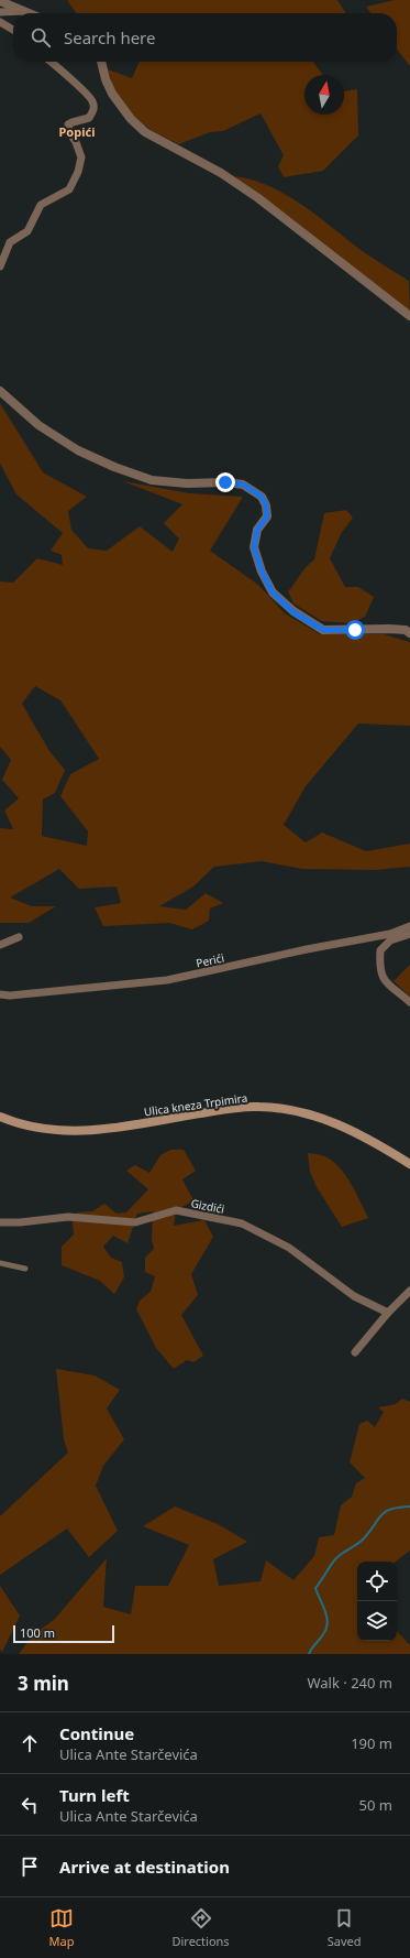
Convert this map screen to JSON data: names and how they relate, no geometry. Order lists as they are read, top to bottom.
{
  "streets": {
    "main road": ["Ulica kneza Trpimira"],
    "street": ["Perići", "Gizdići"]
  },
  "districts": ["Popići"],
  "scale_bar": "100 m",
  "north": "top",
  "page": {
    "search": "Search here",
    "scale": "100 m",
    "heading": ["3 min", "Walk · 240 m"],
    "list": [
      ["Continue", "Ulica Ante Starčevića", "190 m"],
      ["Turn left", "Ulica Ante Starčevića", "50 m"],
      "Arrive at destination"
    ],
    "nav": ["Map", "Directions", "Saved"]
  }
}
